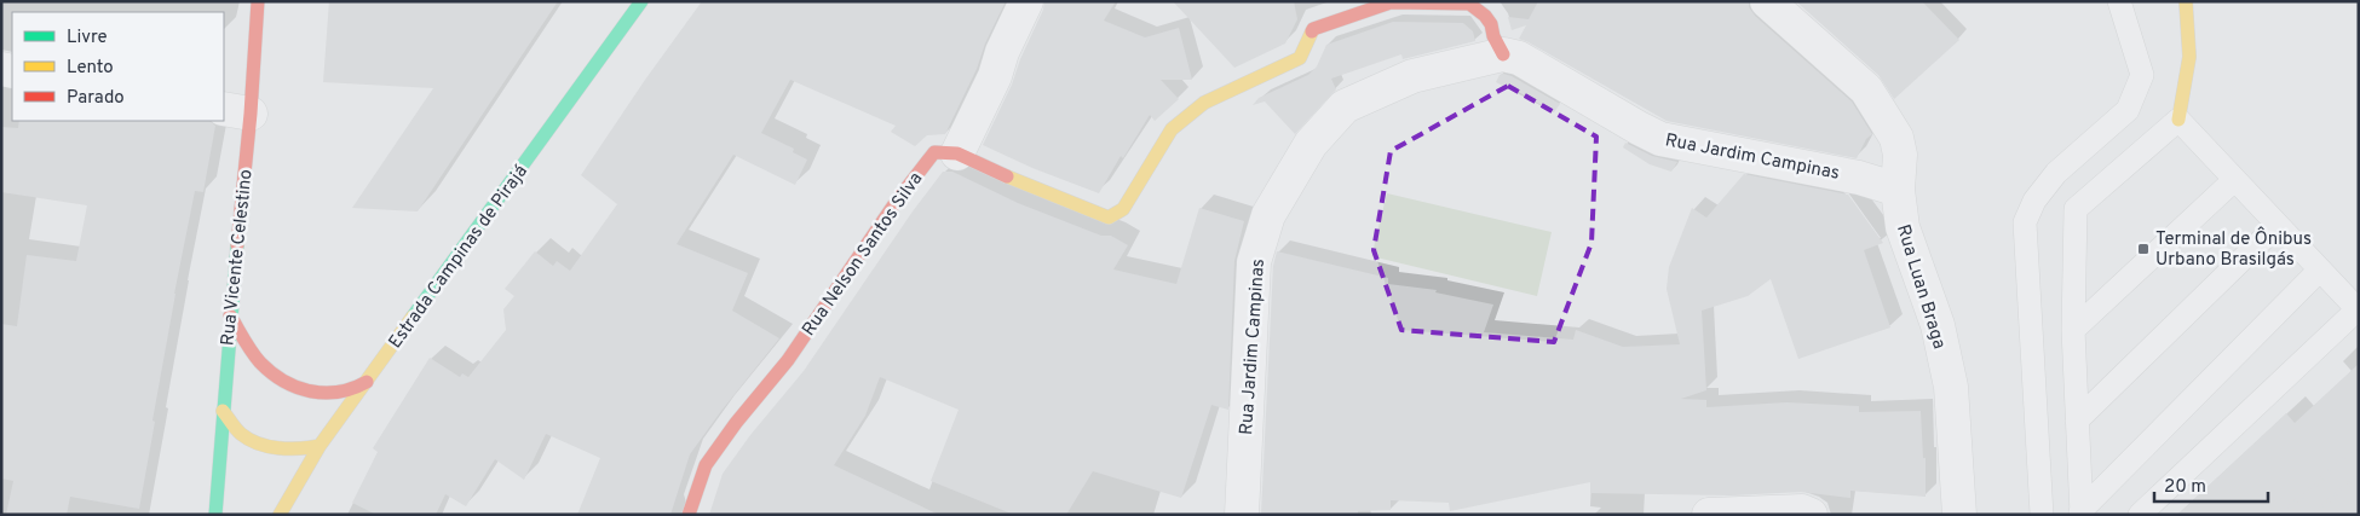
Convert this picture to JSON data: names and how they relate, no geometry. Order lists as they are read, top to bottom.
{
  "streets": {
    "street": [
      "Rua Jardim Campinas",
      "Rua Nelson Santos Silva",
      "Estrada Campinas de Pirajá",
      "Rua Vicente Celestino",
      "Rua Luan Braga"
    ]
  },
  "crossings": [
    ["Rua Jardim Campinas", "Rua Luan Braga"]
  ],
  "places": {
    "transit": ["Terminal de Ônibus Urbano Brasilgás"]
  },
  "legend": ["Livre", "Lento", "Parado"],
  "scale_bar": "20 m"
}
